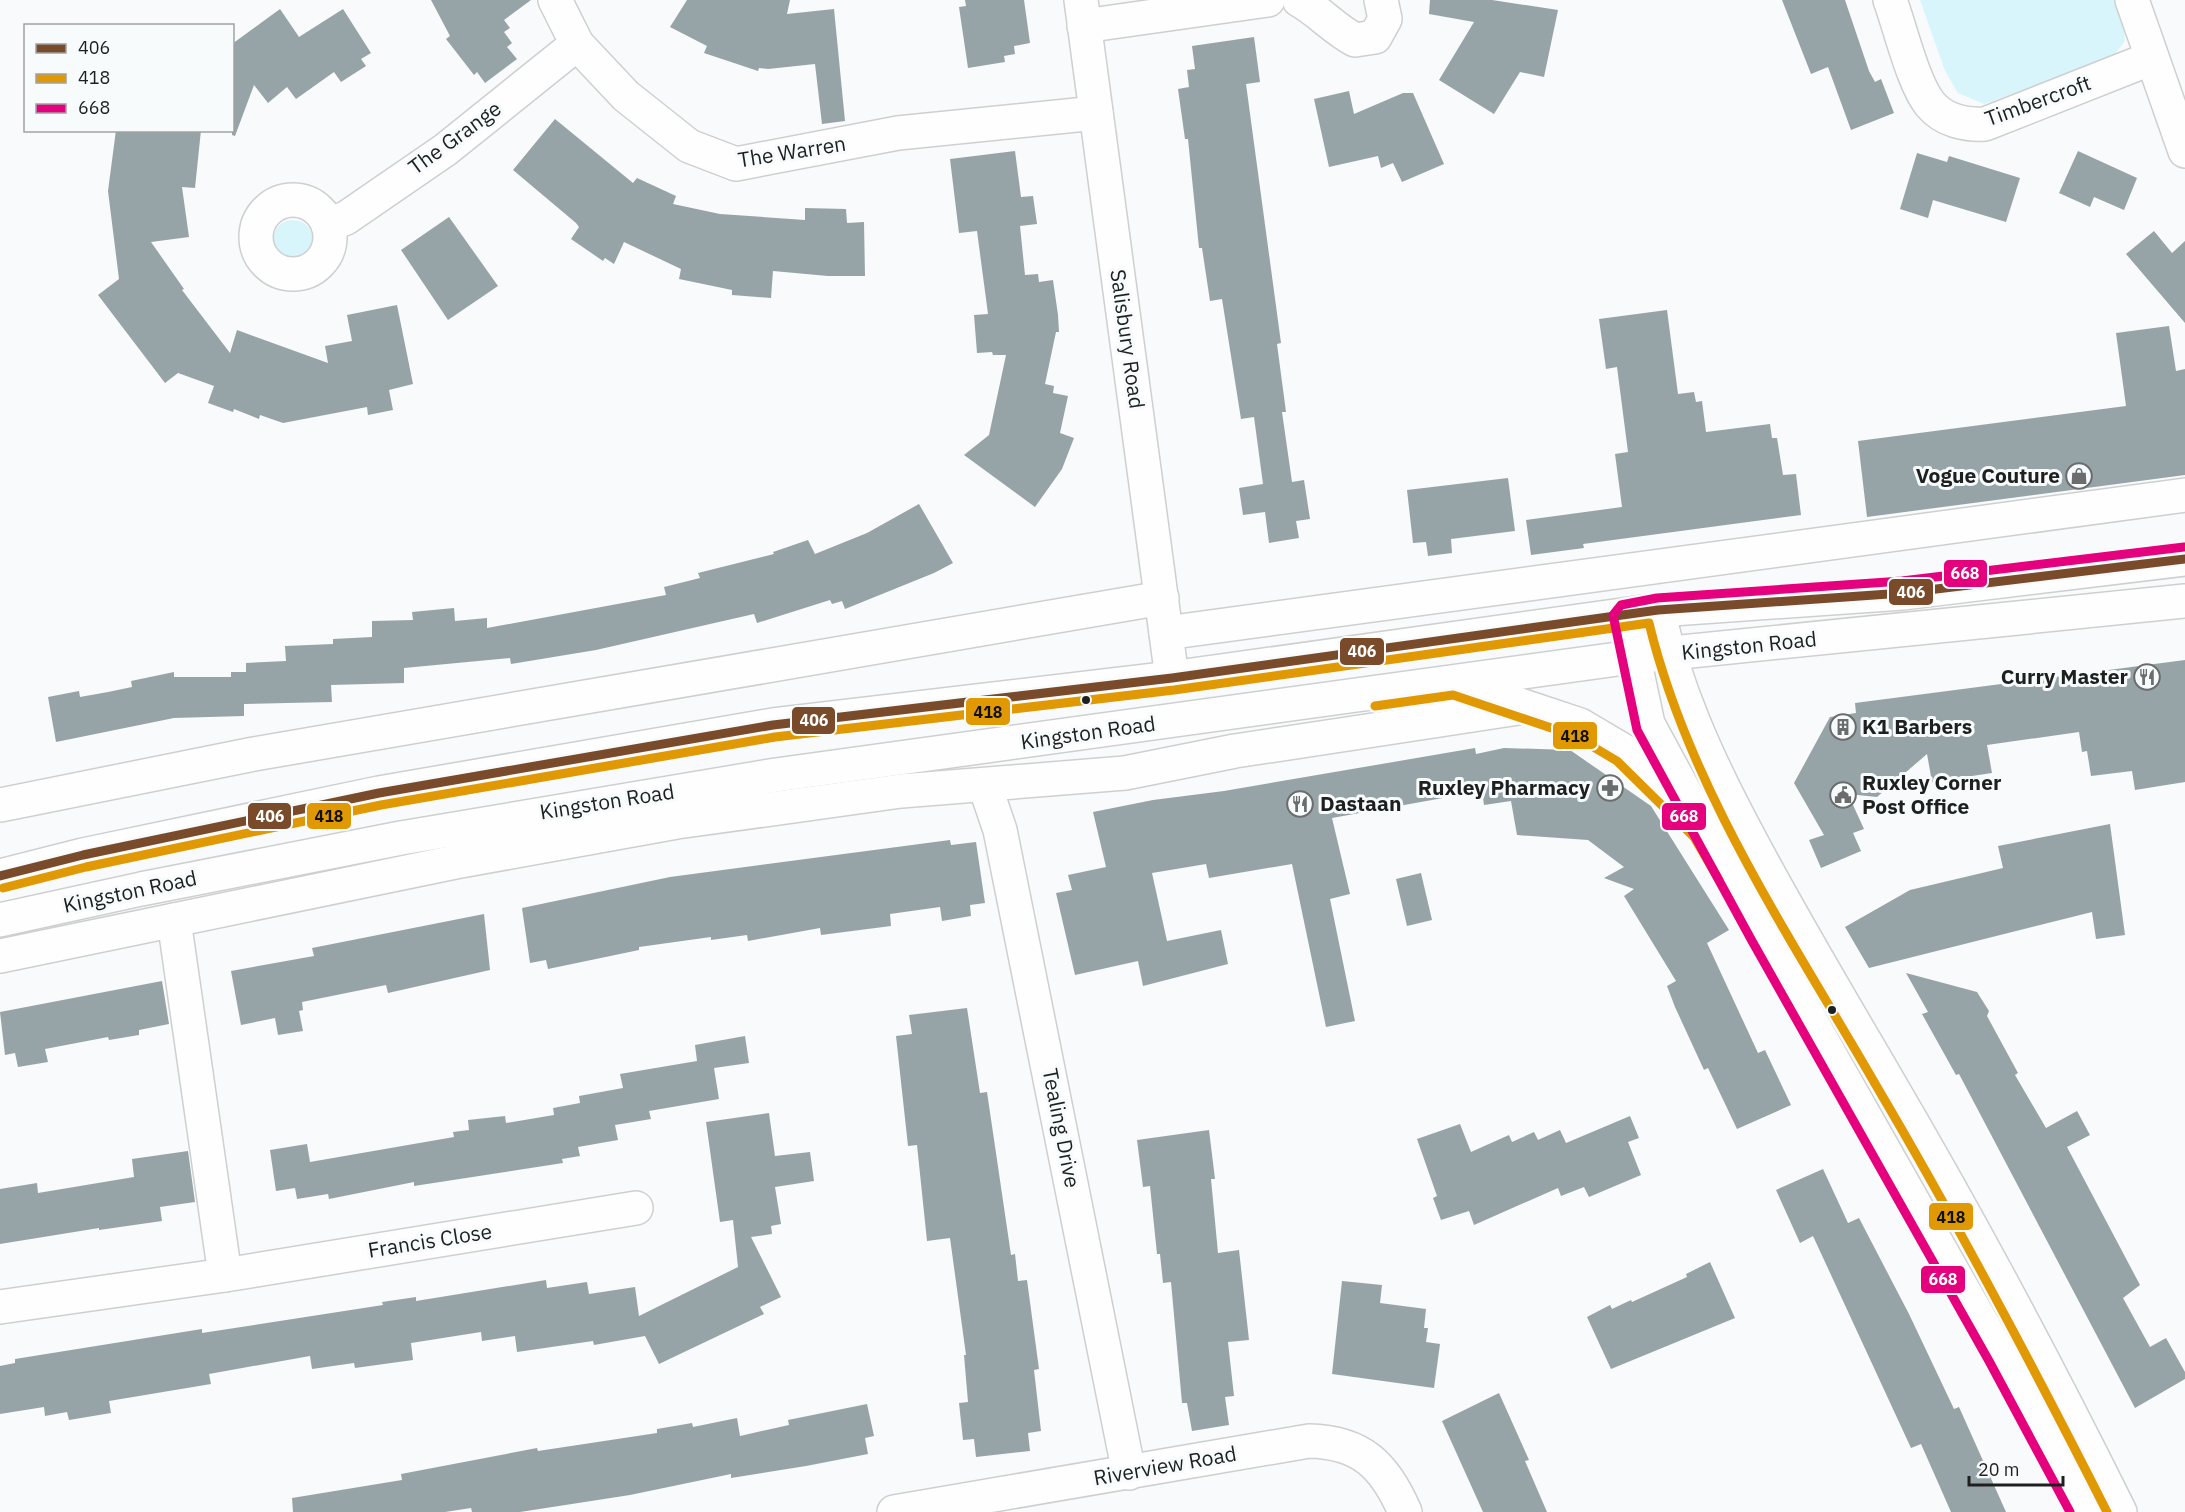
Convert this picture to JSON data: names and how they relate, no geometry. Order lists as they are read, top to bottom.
{
  "streets": {
    "main road": [
      "Timbercroft",
      "The Grange",
      "The Warren",
      "Salisbury Road",
      "Kingston Road",
      "Tealing Drive",
      "Francis Close",
      "Riverview Road"
    ]
  },
  "crossings": [
    ["The Grange", "The Warren"],
    ["The Warren", "Salisbury Road"],
    ["Salisbury Road", "Kingston Road"],
    ["Kingston Road", "Tealing Drive"],
    ["Tealing Drive", "Riverview Road"]
  ],
  "places": {
    "shop": ["Vogue Couture"],
    "restaurant": ["Curry Master", "Dastaan"],
    "building": ["K1 Barbers"],
    "pharmacy": ["Ruxley Pharmacy"],
    "public building": ["Ruxley Corner Post Office"]
  },
  "lines": ["transit line 668", "transit line 406", "transit line 418"],
  "legend": ["406", "418", "668"],
  "scale_bar": "20 m"
}
